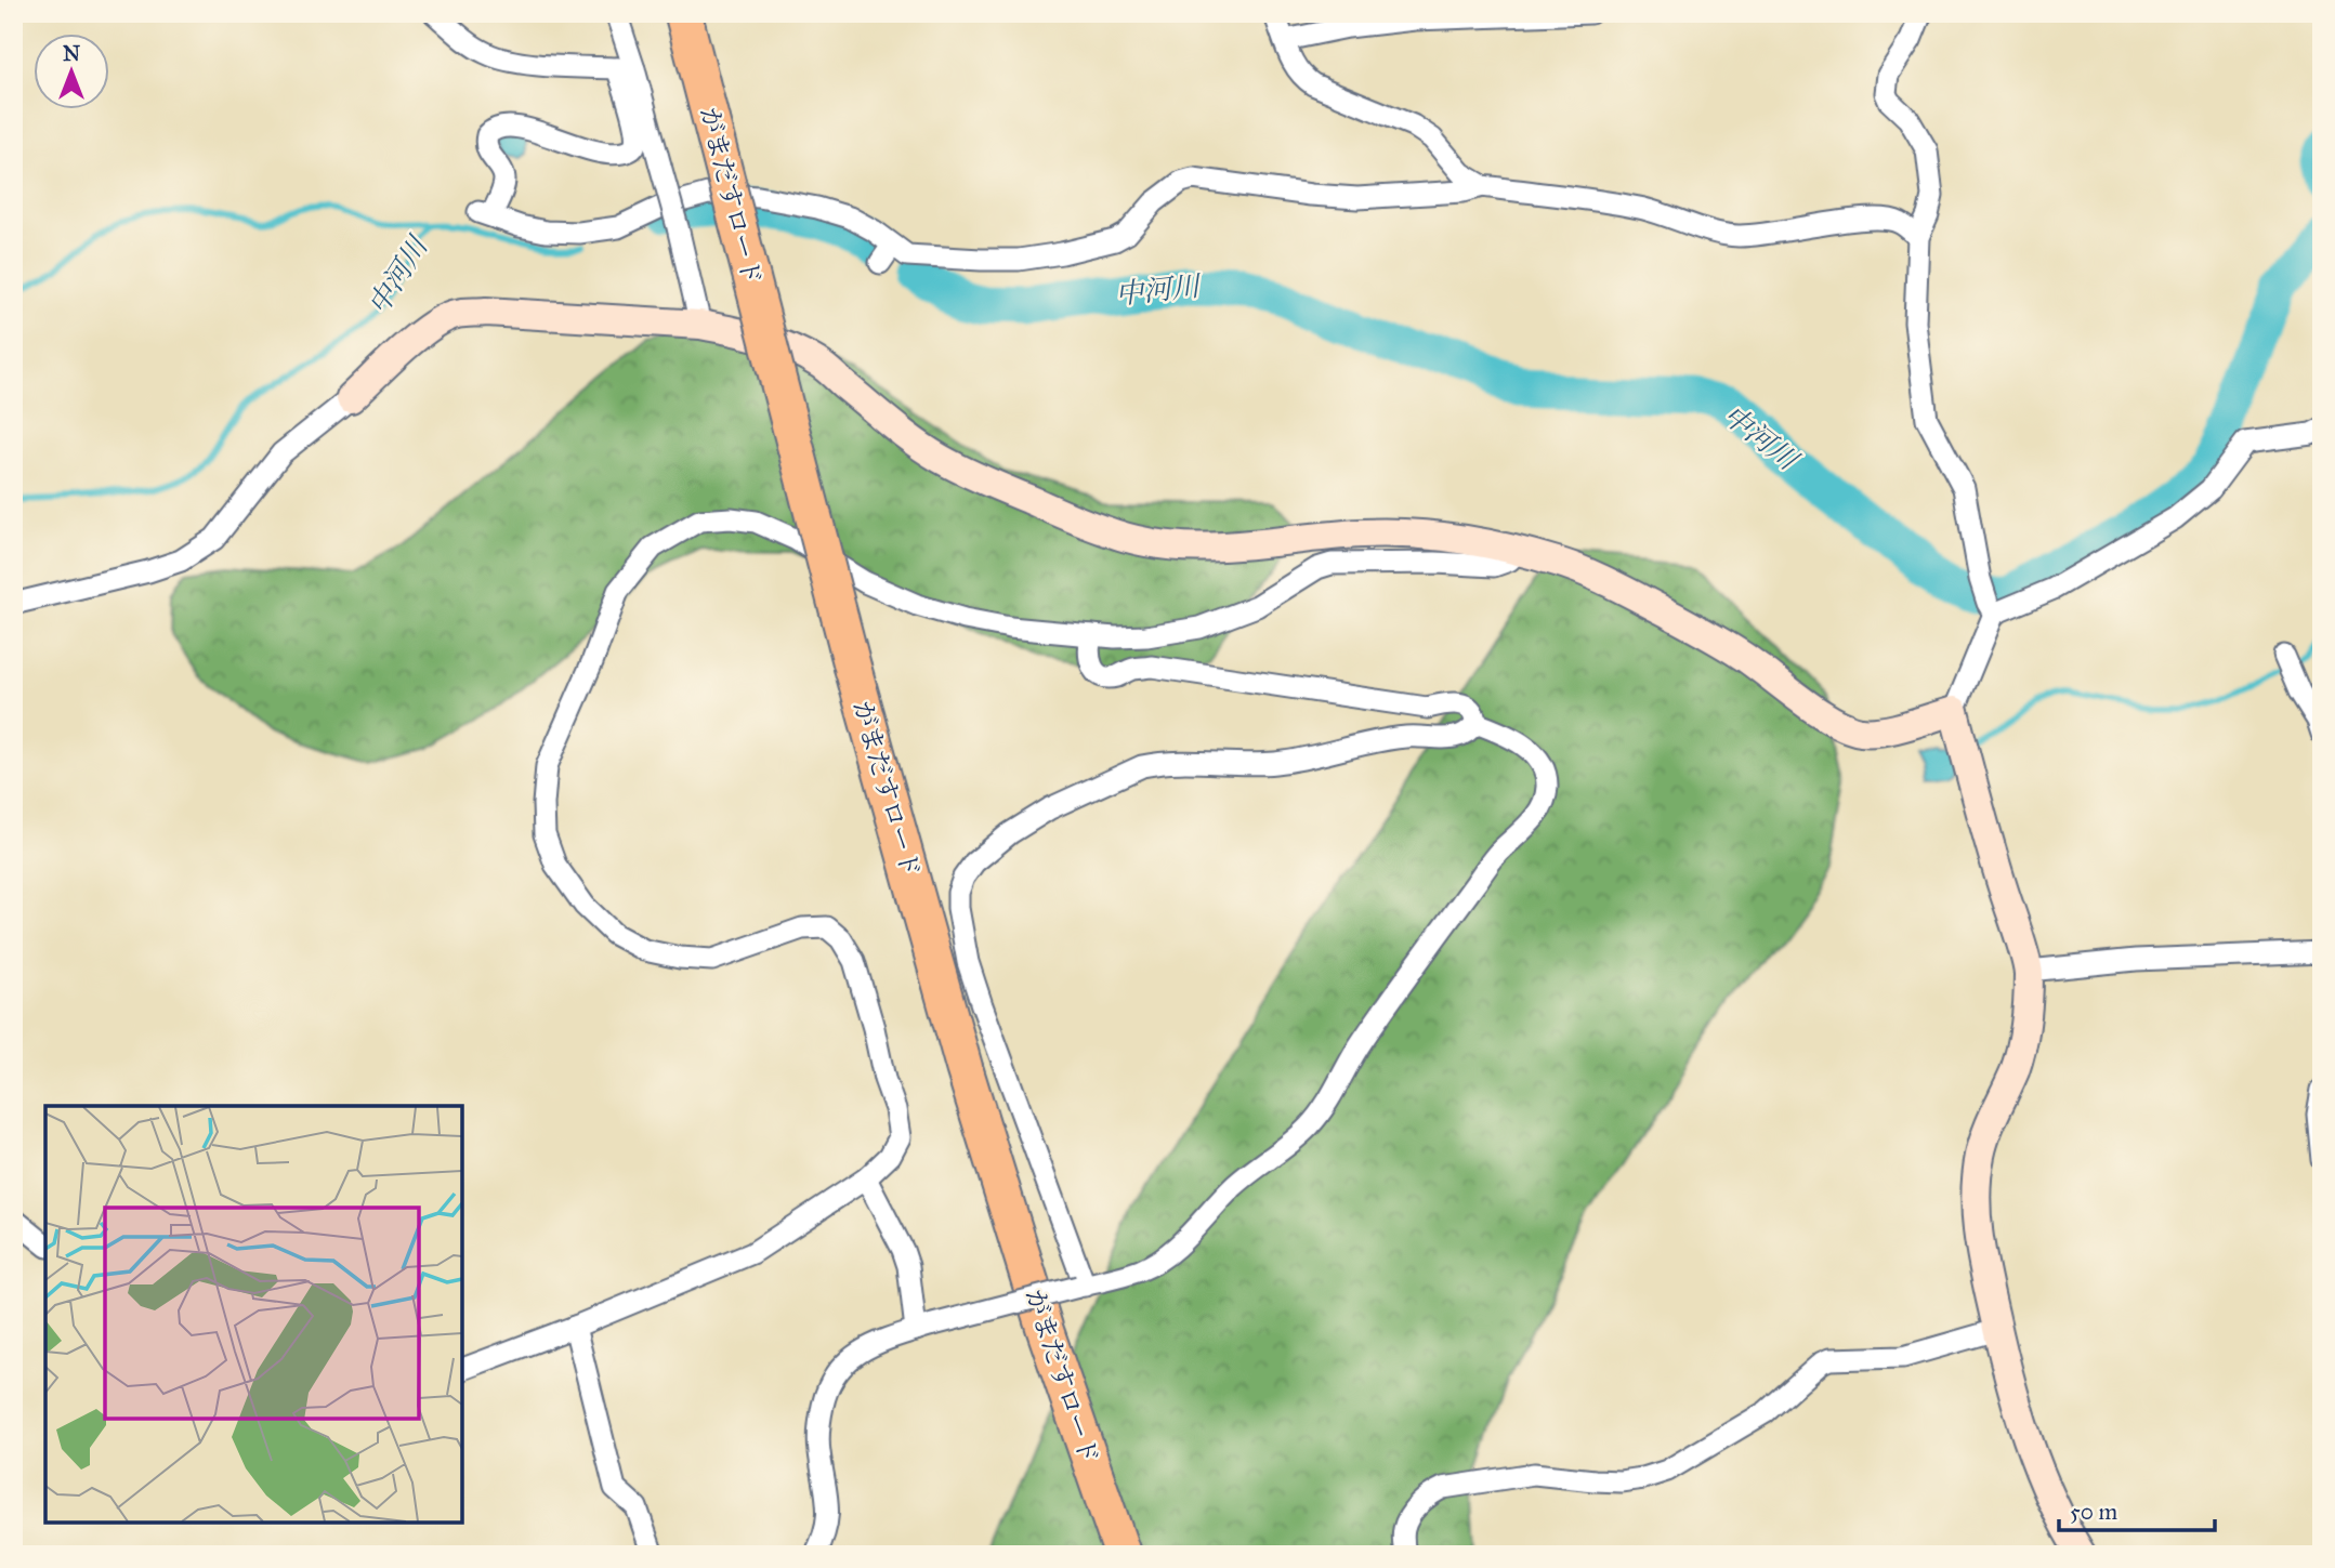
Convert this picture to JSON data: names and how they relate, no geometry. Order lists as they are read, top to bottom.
{
  "streets": {
    "highway": ["がまだすロード"]
  },
  "water": ["中河川"],
  "scale_bar": "50 m",
  "north": "top"
}
